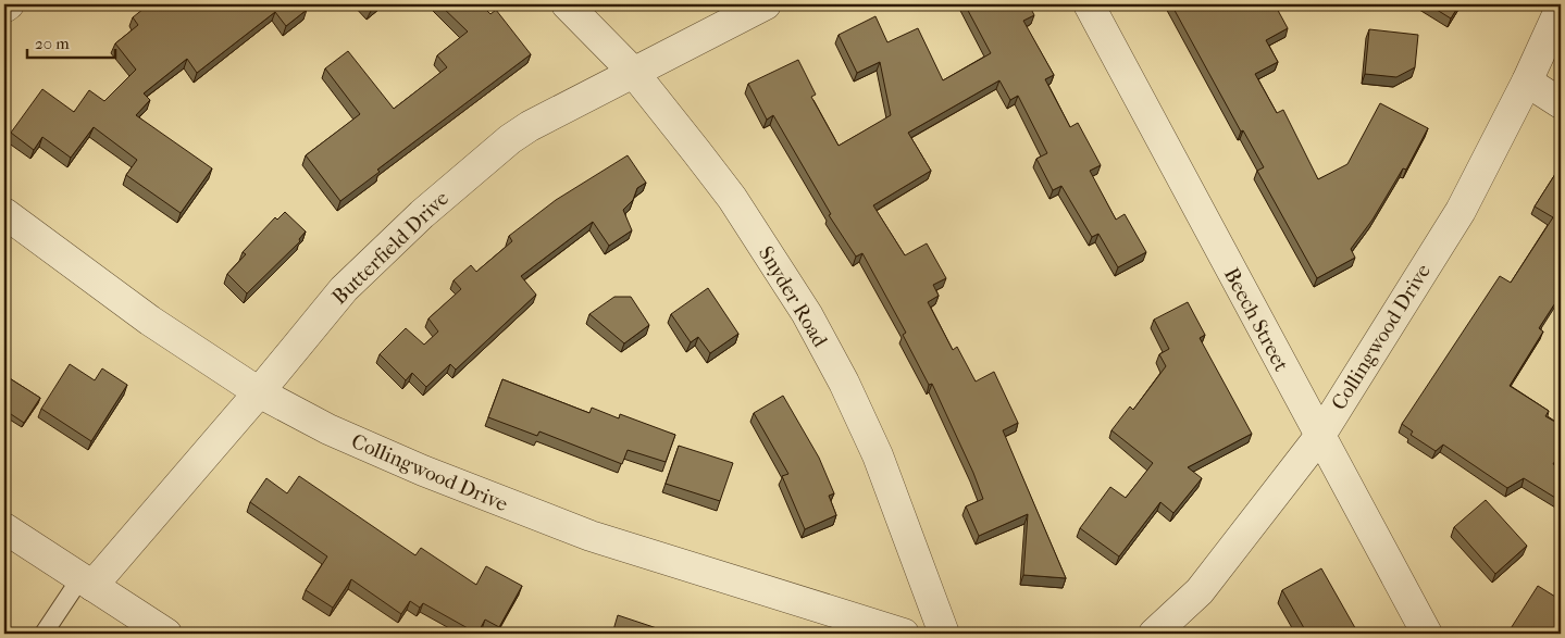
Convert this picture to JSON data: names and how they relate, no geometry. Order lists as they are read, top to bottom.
{
  "streets": {
    "street": [
      "Butterfield Drive",
      "Snyder Road",
      "Beech Street",
      "Collingwood Drive"
    ]
  },
  "crossings": [
    ["Butterfield Drive", "Snyder Road"],
    ["Butterfield Drive", "Collingwood Drive"],
    ["Beech Street", "Collingwood Drive"]
  ],
  "scale_bar": "20 m"
}
